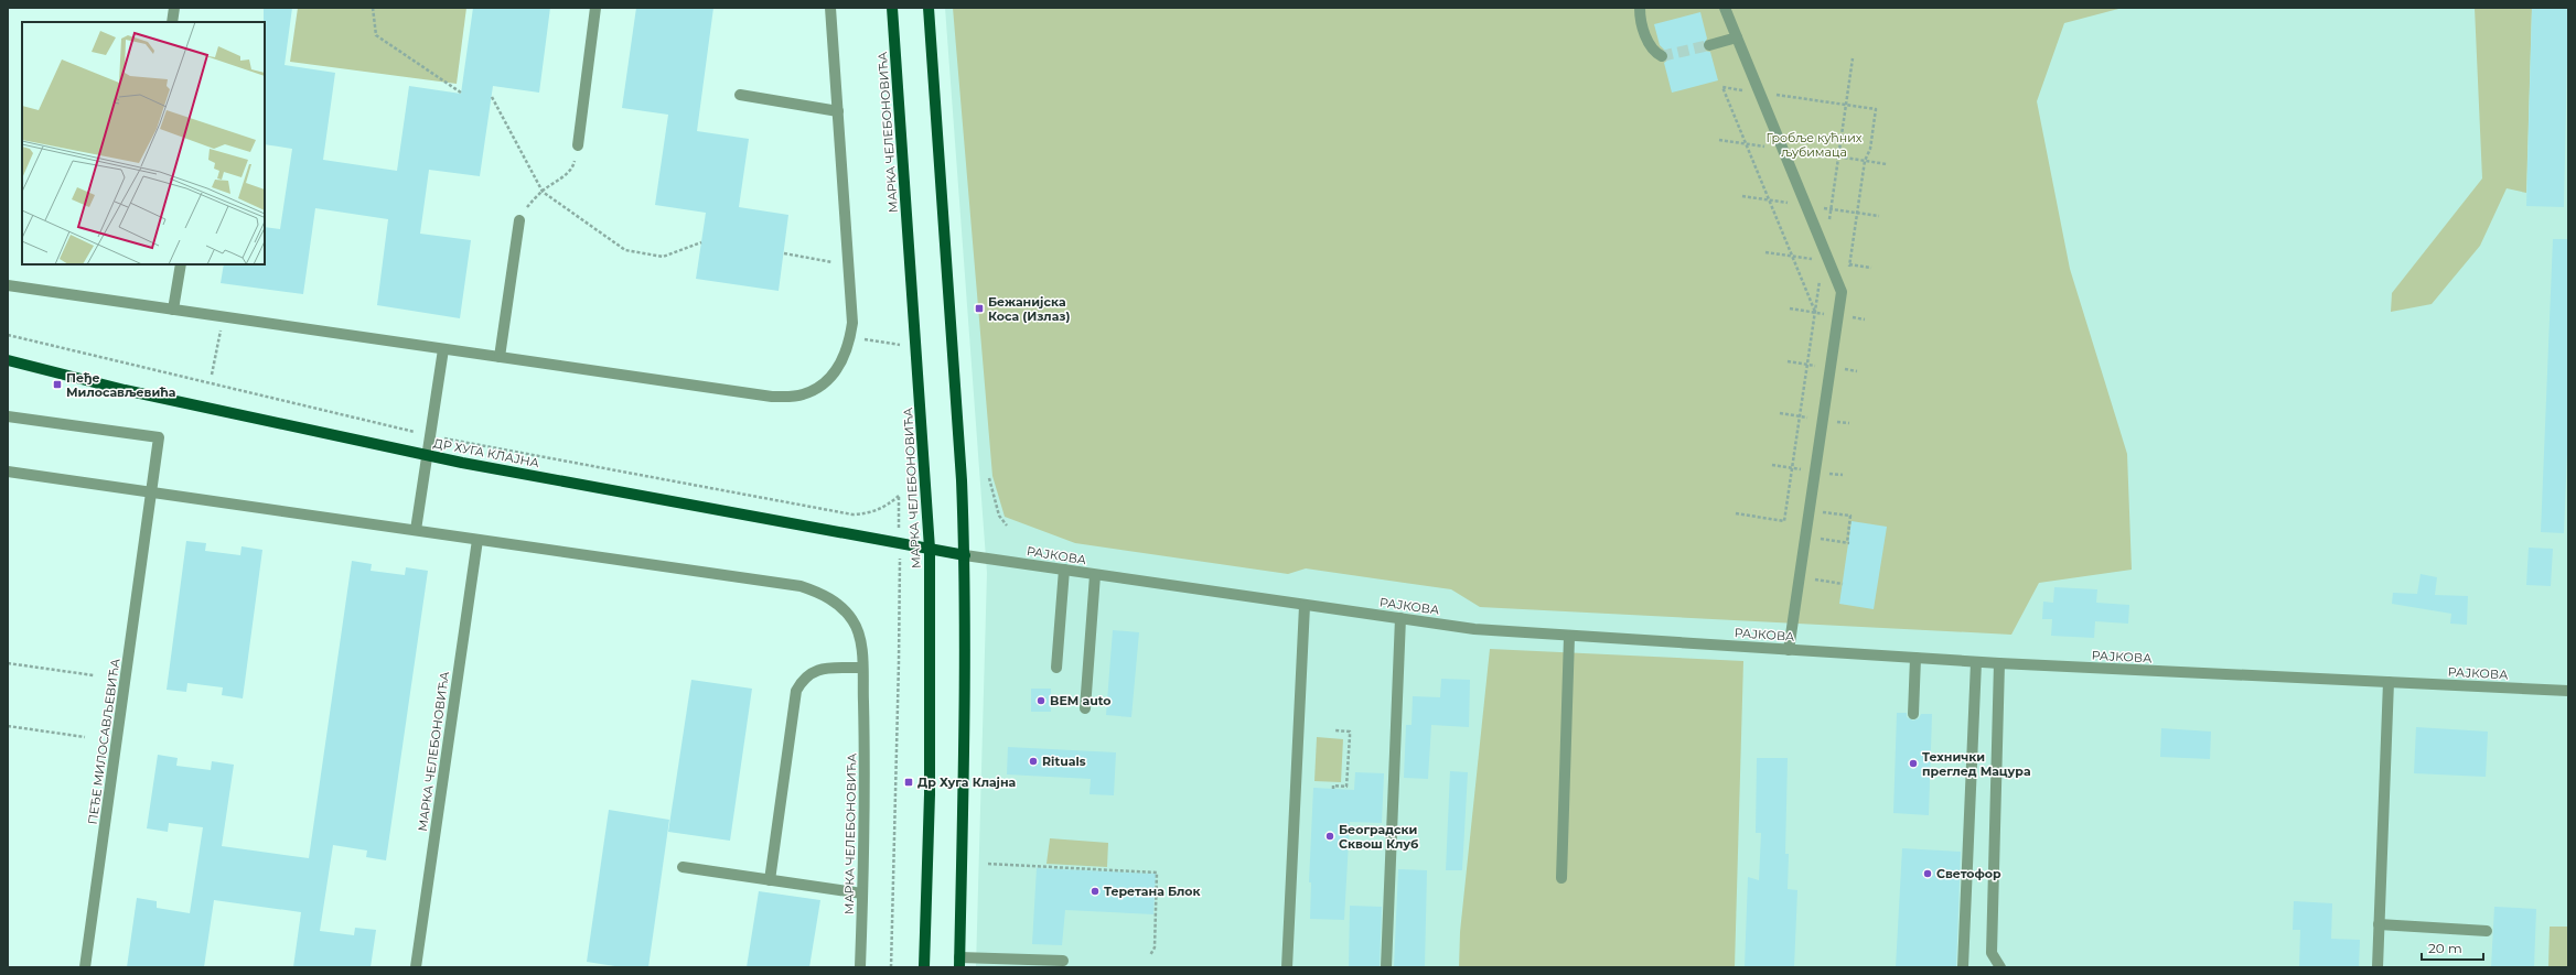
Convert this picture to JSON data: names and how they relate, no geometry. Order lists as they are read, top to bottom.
{
  "streets": {
    "main road": ["МАРКА ЧЕЛЕБОНОВИЋА", "ДР ХУГА КЛАЈНА"],
    "street": ["РАЈКОВА", "ПЕЂЕ МИЛОСАВЉЕВИЋА"]
  },
  "crossings": [
    ["МАРКА ЧЕЛЕБОНОВИЋА", "ДР ХУГА КЛАЈНА"],
    ["ДР ХУГА КЛАЈНА", "РАЈКОВА"]
  ],
  "parks": ["Гробље кућних љубимаца"],
  "places": {
    "transit": ["Бежанијска Коса (Излаз)", "Пеђе Милосављевића", "Др Хуга Клајна"],
    "other": [
      "BEM auto",
      "Rituals",
      "Технички преглед Мацура",
      "Београдски Сквош Клуб",
      "Светофор",
      "Теретана Блок"
    ]
  },
  "scale_bar": "20 m"
}
